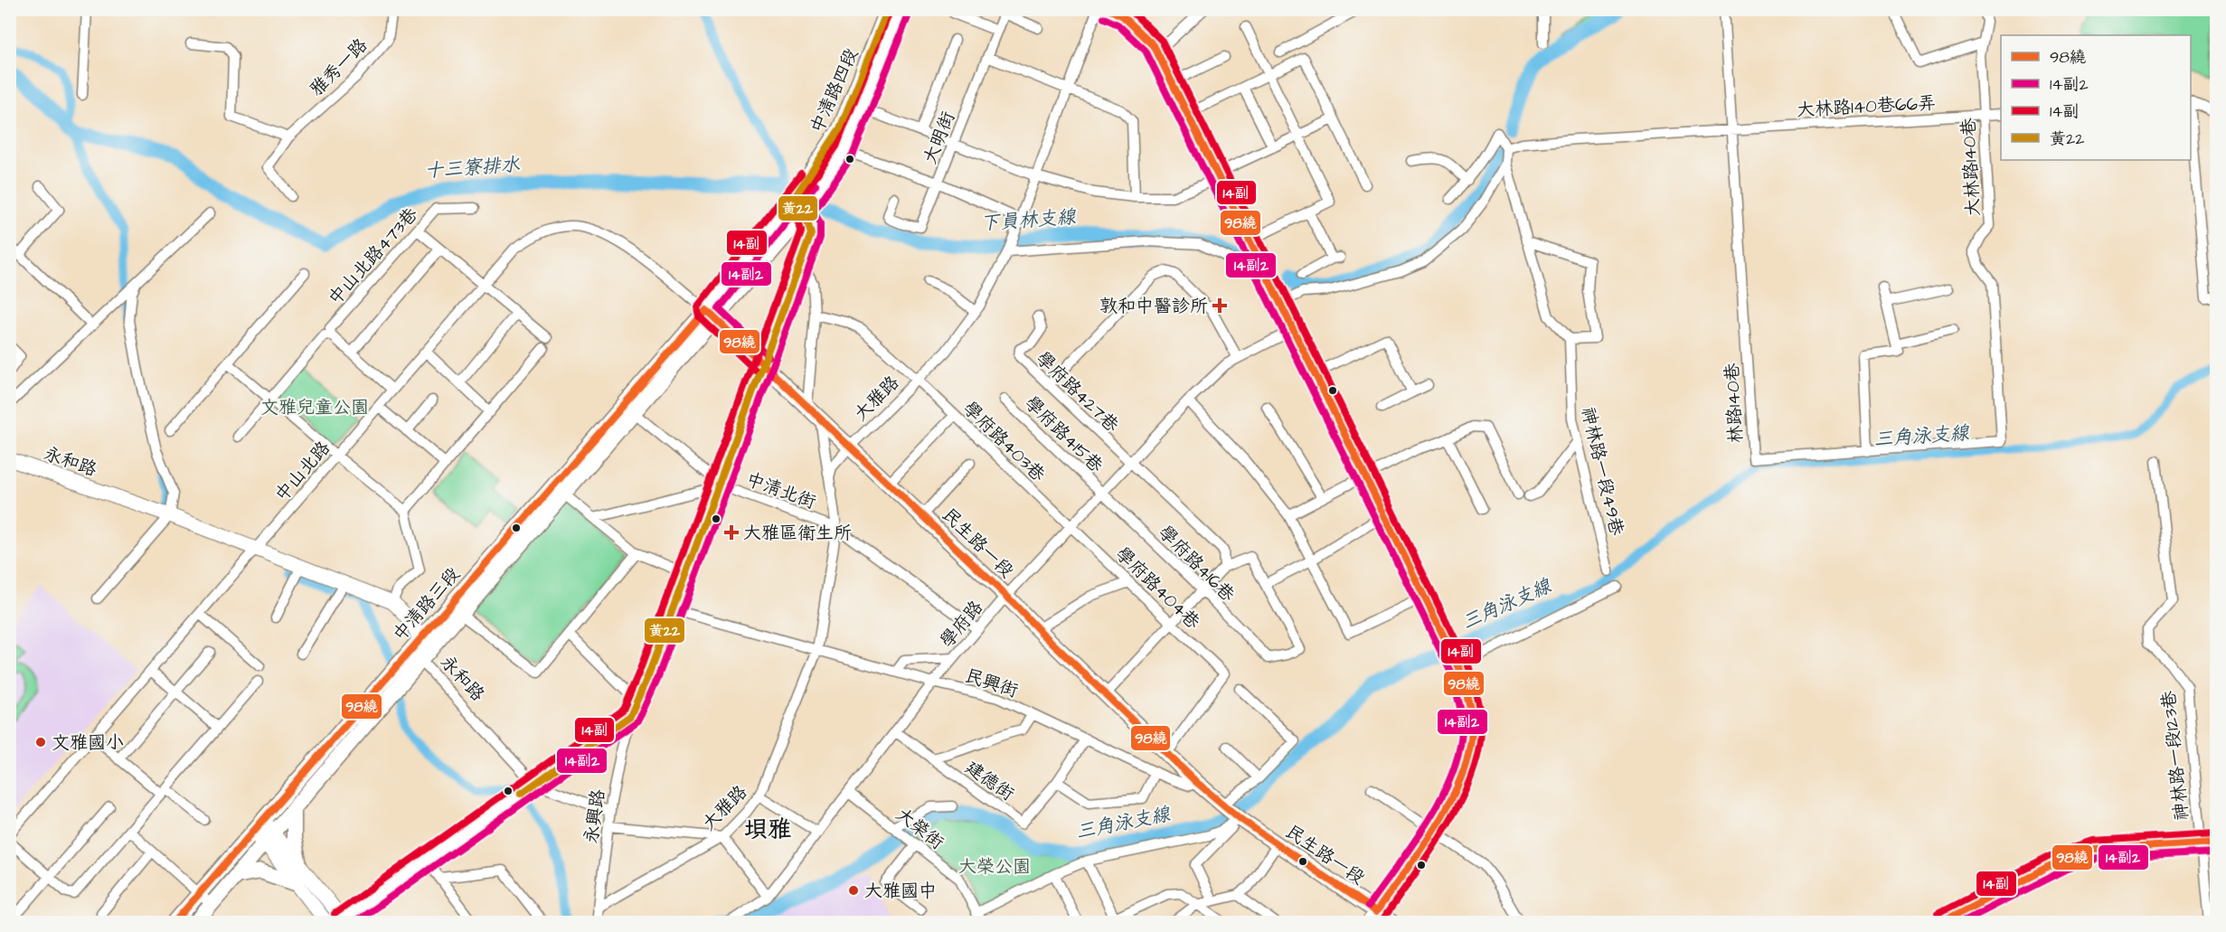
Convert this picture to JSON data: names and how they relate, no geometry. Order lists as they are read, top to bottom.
{
  "streets": {
    "main road": ["中清路四段", "民生路一段", "中清路三段"],
    "street": [
      "雅秀一路",
      "大林路140巷66弄",
      "大明街",
      "大林路140巷",
      "中山北路473巷",
      "學府路427巷",
      "大雅路",
      "林路140巷",
      "學府路415巷",
      "學府路403巷",
      "永和路",
      "中山北路",
      "神林路一段49巷",
      "中清北街",
      "學府路416巷",
      "學府路404巷",
      "學府路",
      "民興街",
      "神林路一段123巷",
      "建德街",
      "永興路",
      "大榮街"
    ]
  },
  "crossings": [
    ["中清路四段", "中山北路"],
    ["中清路四段", "民生路一段"],
    ["中清路四段", "中清路三段"],
    ["中清路四段", "永興路"],
    ["大林路140巷66弄", "大林路140巷"],
    ["大林路140巷66弄", "林路140巷"],
    ["大林路140巷", "林路140巷"],
    ["學府路427巷", "學府路"],
    ["大雅路", "學府路403巷"],
    ["大雅路", "中清北街"],
    ["大雅路", "民生路一段"],
    ["大雅路", "民興街"],
    ["大雅路", "永興路"],
    ["學府路415巷", "學府路416巷"],
    ["學府路415巷", "學府路"],
    ["學府路403巷", "學府路404巷"],
    ["學府路403巷", "學府路"],
    ["永和路", "中山北路"],
    ["永和路", "中清路三段"],
    ["永和路", "永興路"],
    ["中山北路", "民生路一段"],
    ["中山北路", "中清路三段"],
    ["中清北街", "中清路三段"],
    ["中清北街", "學府路"],
    ["中清北街", "永興路"],
    ["民生路一段", "學府路404巷"],
    ["民生路一段", "中清路三段"],
    ["民生路一段", "學府路"],
    ["民生路一段", "民興街"],
    ["民生路一段", "永興路"],
    ["學府路416巷", "學府路"],
    ["學府路404巷", "學府路"],
    ["學府路", "民興街"],
    ["學府路", "建德街"],
    ["學府路", "大榮街"],
    ["民興街", "建德街"],
    ["民興街", "永興路"]
  ],
  "districts": ["垻雅"],
  "water": ["十三寮排水", "下員林支線", "三角泳支線"],
  "parks": ["文雅兒童公園", "大榮公園"],
  "places": {
    "health": ["敦和中醫診所", "大雅區衛生所"],
    "other": ["文雅國小", "大雅國中"]
  },
  "lines": [
    "transit line 98繞",
    "transit line 14副",
    "transit line 黃22",
    "transit line 14副2"
  ],
  "legend": [
    "98繞",
    "14副2",
    "14副",
    "黃22"
  ]
}
